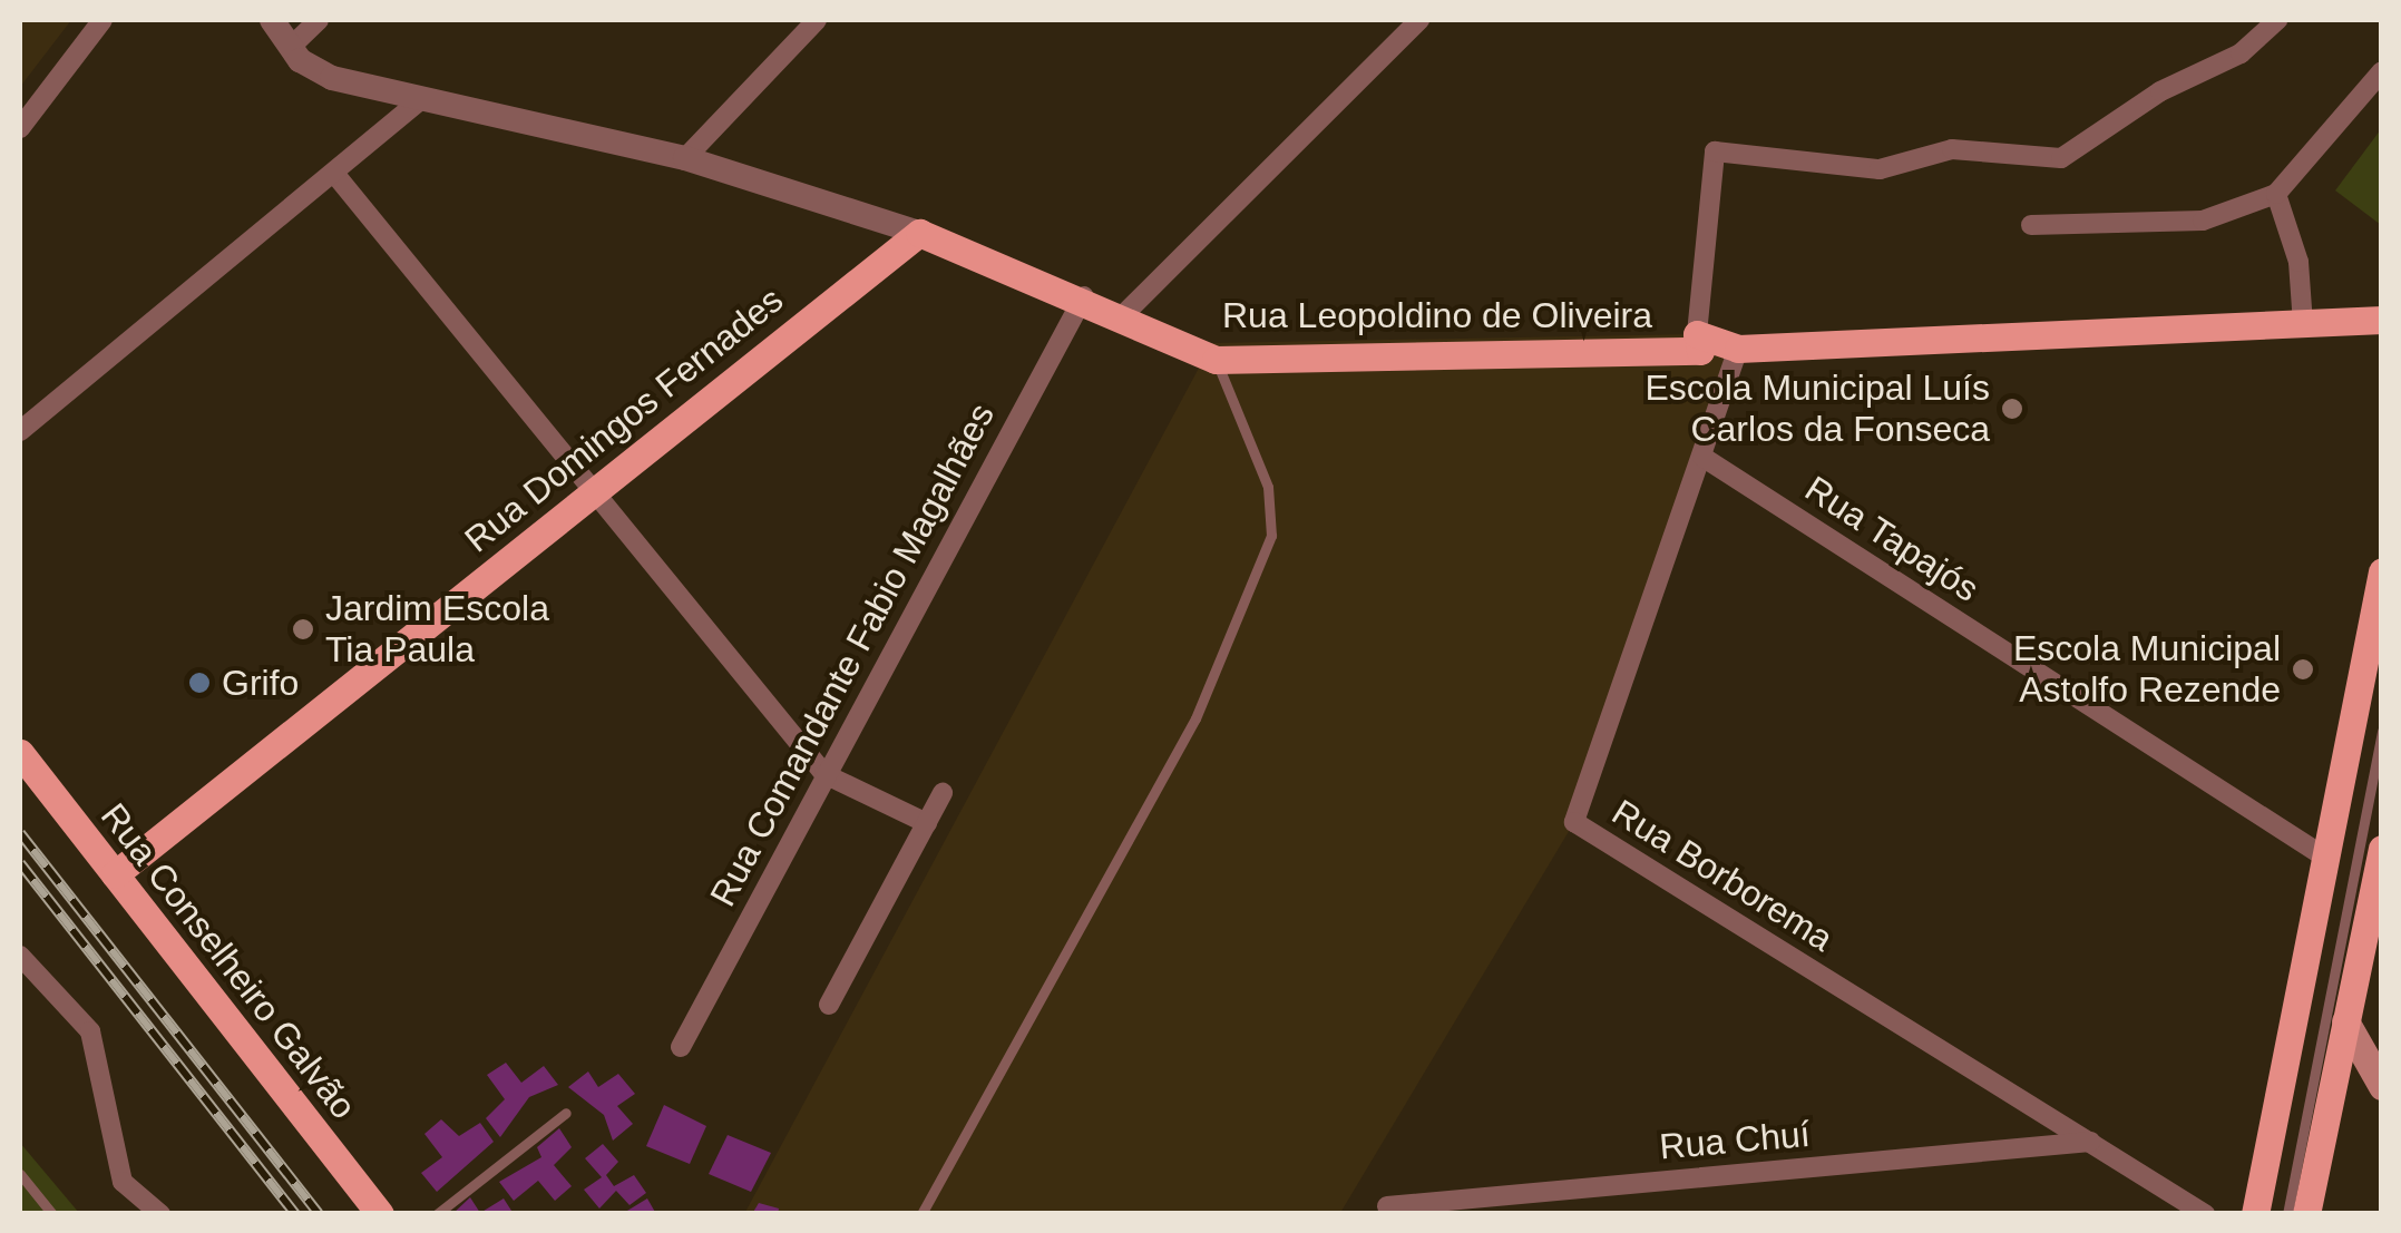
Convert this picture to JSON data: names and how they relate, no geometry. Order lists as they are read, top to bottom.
{
  "streets": {
    "main road": ["Rua Leopoldino de Oliveira", "Rua Domingos Fernades", "Rua Conselheiro Galvão"],
    "street": [
      "Rua Tapajós",
      "Rua Comandante Fabio Magalhães",
      "Rua Borborema",
      "Rua Chuí"
    ]
  },
  "crossings": [
    ["Rua Leopoldino de Oliveira", "Rua Domingos Fernades"],
    ["Rua Leopoldino de Oliveira", "Rua Comandante Fabio Magalhães"],
    ["Rua Leopoldino de Oliveira", "Rua Borborema"],
    ["Rua Domingos Fernades", "Rua Conselheiro Galvão"],
    ["Rua Tapajós", "Rua Borborema"],
    ["Rua Borborema", "Rua Chuí"]
  ],
  "places": [
    "Escola Municipal Luís Carlos da Fonseca",
    "Jardim Escola Tia Paula",
    "Escola Municipal Astolfo Rezende",
    "Grifo"
  ]
}
